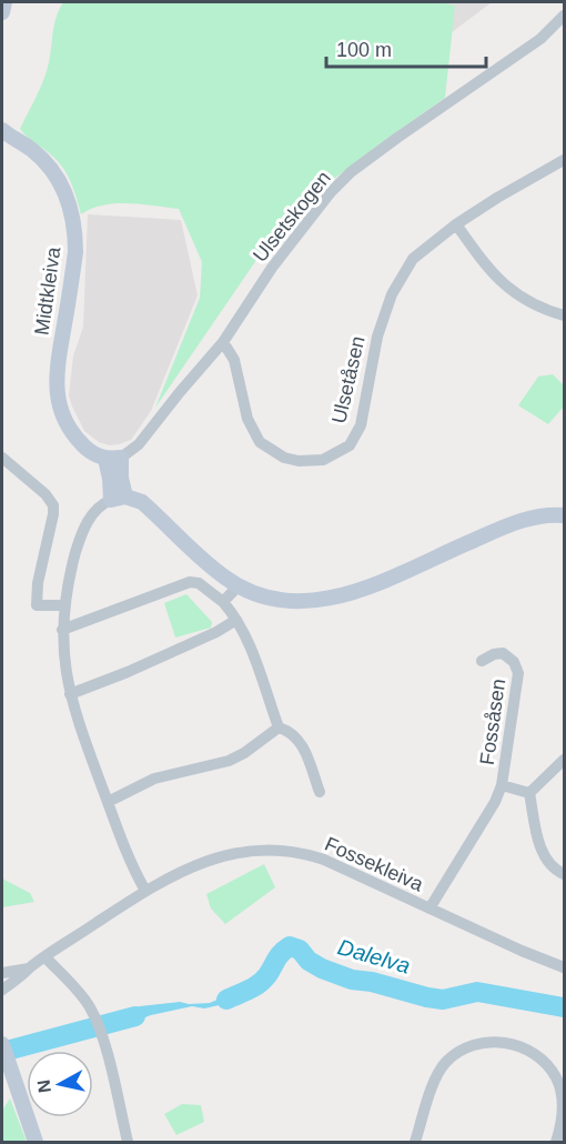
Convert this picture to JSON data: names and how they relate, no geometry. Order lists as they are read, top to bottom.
{
  "streets": {
    "street": [
      "Ulsetskogen",
      "Midtkleiva",
      "Ulsetåsen",
      "Fossåsen",
      "Fossekleiva"
    ]
  },
  "crossings": [
    ["Ulsetskogen", "Midtkleiva"],
    ["Ulsetskogen", "Ulsetåsen"],
    ["Fossåsen", "Fossekleiva"]
  ],
  "water": ["Dalelva"],
  "scale_bar": "100 m",
  "north": "left"
}
